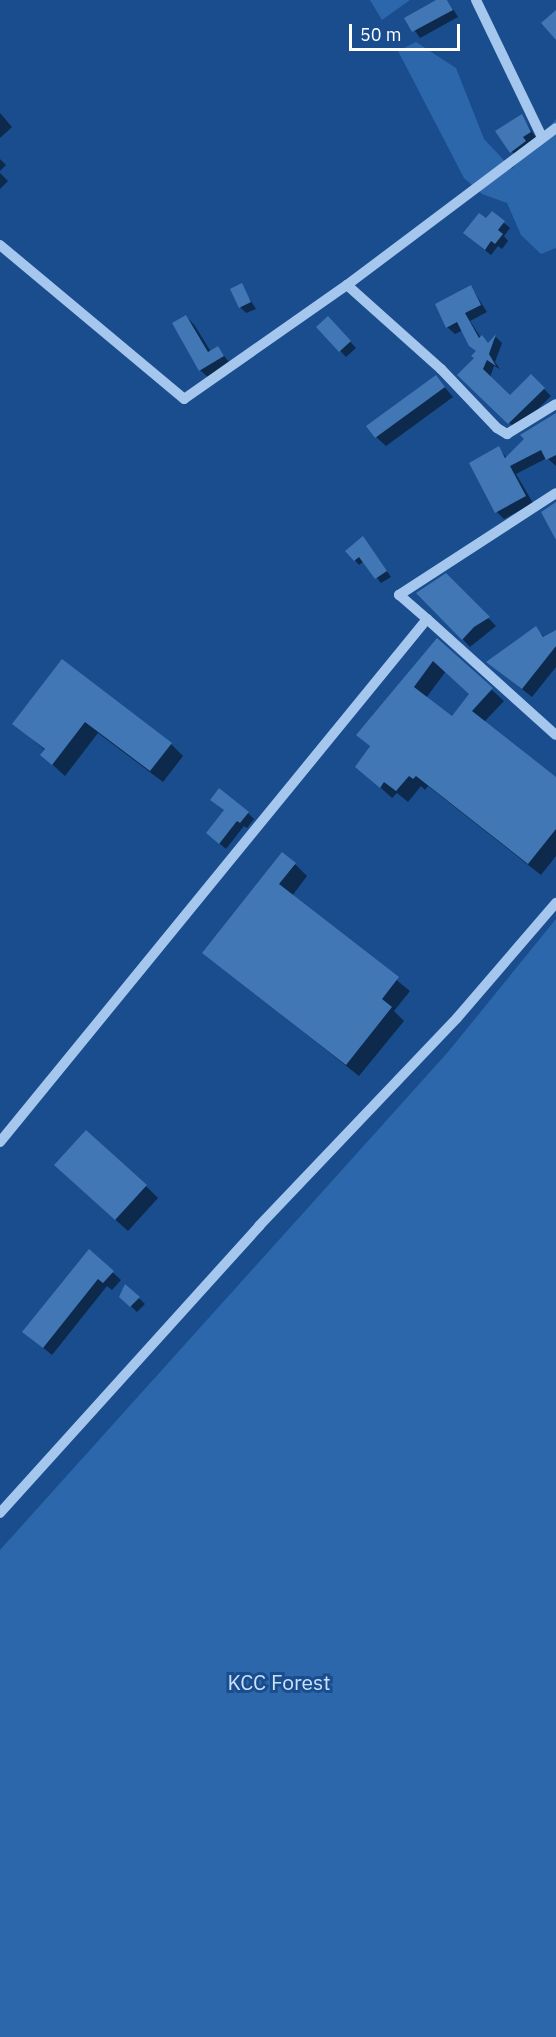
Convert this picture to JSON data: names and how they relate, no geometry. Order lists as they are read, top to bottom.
{
  "parks": ["KCC Forest"],
  "scale_bar": "50 m"
}
